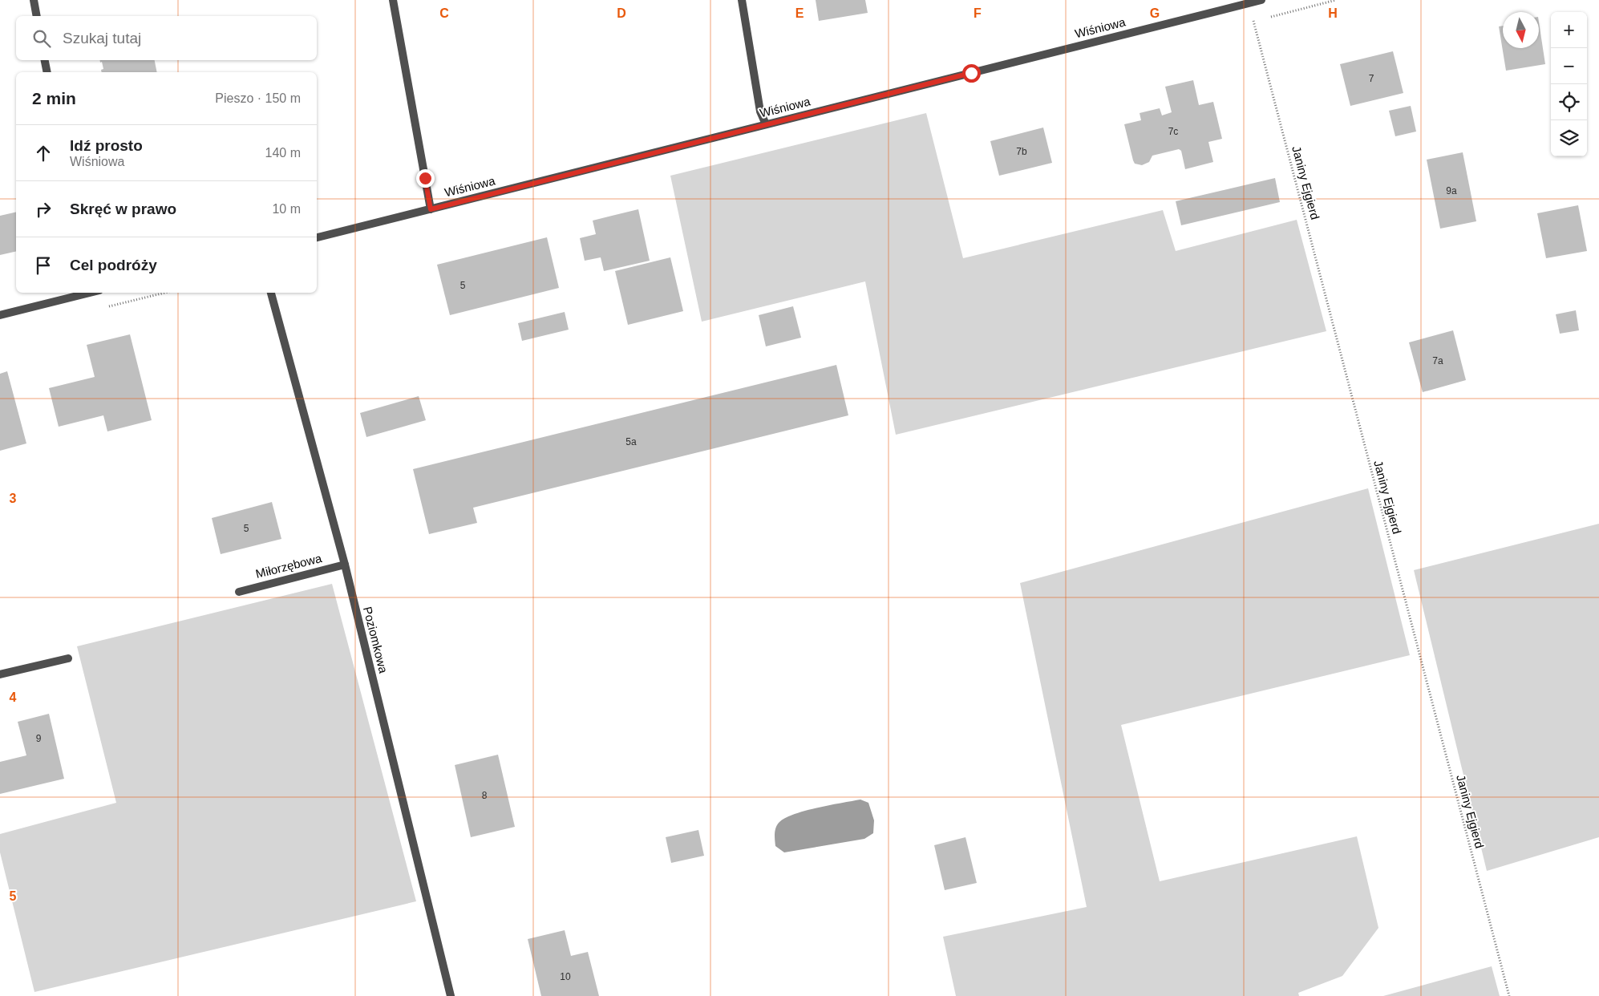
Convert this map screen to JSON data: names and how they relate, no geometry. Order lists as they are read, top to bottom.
{
  "streets": {
    "street": ["Wiśniowa", "Miłorzębowa", "Poziomkowa"],
    "path": ["Janiny Ejgierd"]
  },
  "crossings": [
    ["Wiśniowa", "Janiny Ejgierd"],
    ["Miłorzębowa", "Poziomkowa"]
  ],
  "house_numbers": [
    "7",
    "7c",
    "7b",
    "9a",
    "5",
    "7a",
    "5a",
    "5",
    "9",
    "8",
    "10"
  ],
  "north": "bottom",
  "page": {
    "map_buttons": ["+", "−"],
    "search": "Szukaj tutaj",
    "heading": ["2 min", "Pieszo · 150 m"],
    "list": [
      ["Idź prosto", "Wiśniowa", "140 m"],
      ["Skręć w prawo", "10 m"],
      "Cel podróży"
    ]
  },
  "grid": {
    "columns": [
      "C",
      "D",
      "E",
      "F",
      "G",
      "H"
    ],
    "rows": ["3", "4", "5"]
  }
}
